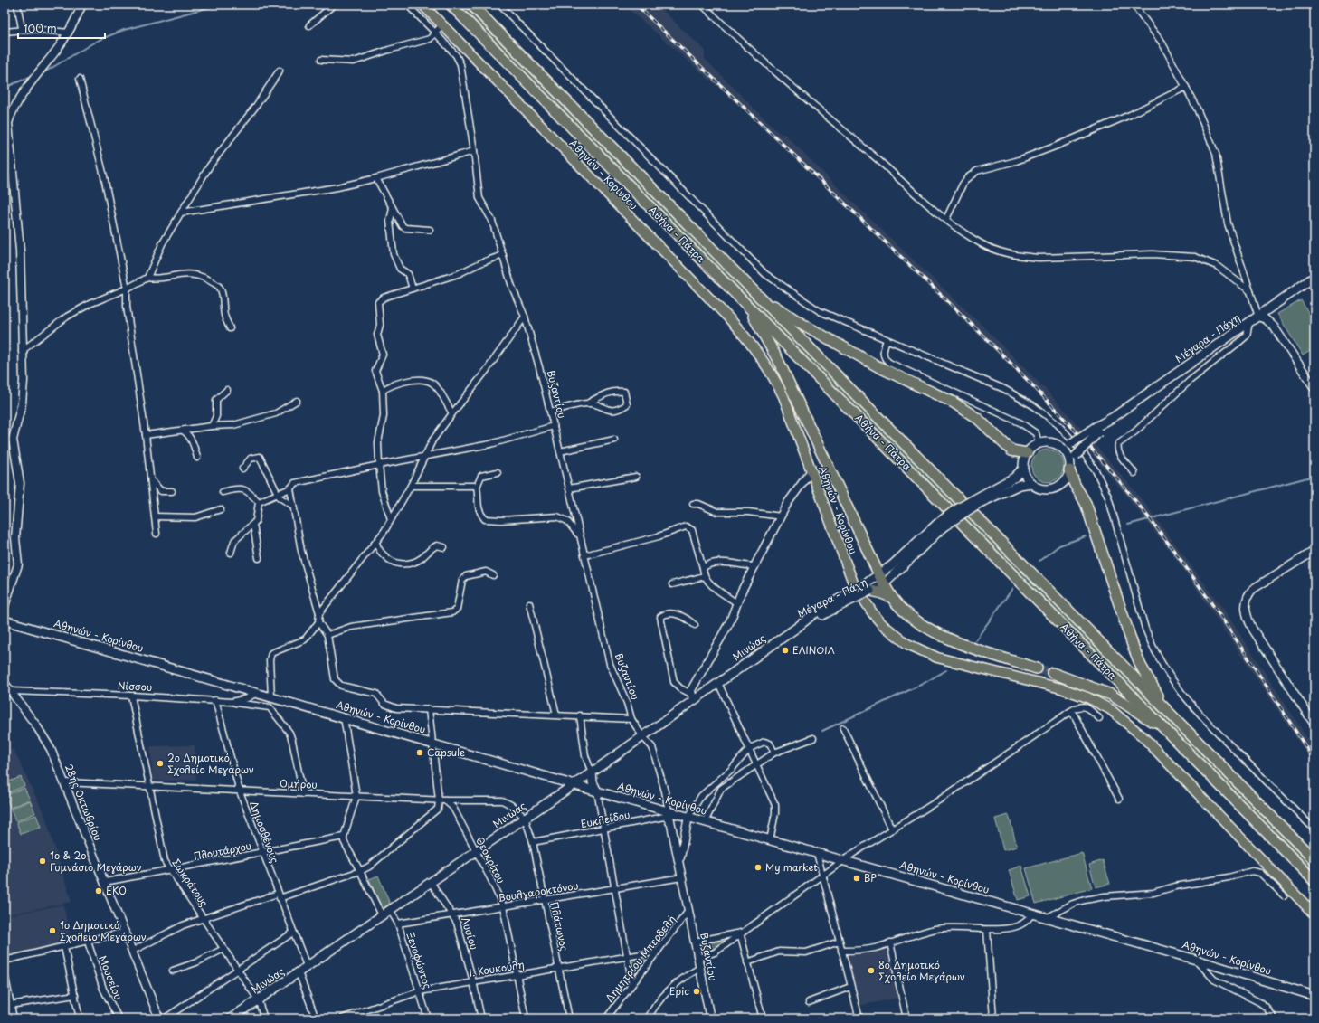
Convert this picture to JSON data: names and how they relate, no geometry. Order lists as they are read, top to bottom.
{
  "streets": {
    "highway": ["Αθήνα - Πάτρα"],
    "main road": ["Αθηνών - Κορίνθου", "Μέγαρα - Πάχη", "Μινώας"],
    "street": [
      "Βυζαντίου",
      "Νίσσου",
      "Ομήρου",
      "28ης Οκτωβρίου",
      "Ευκλείδου",
      "Δημοσθένους",
      "Πλουτάρχου",
      "Θεοκρίτου",
      "Σωκράτους",
      "Βουλγαροκτόνου",
      "Πλάτωνος",
      "Λυσίου",
      "Δημητρίου Μπερδελή",
      "Ξενοφώντος",
      "Ι. Κουκούλη",
      "Μουσείου"
    ]
  },
  "crossings": [
    ["Αθηνών - Κορίνθου", "Βυζαντίου"],
    ["Αθηνών - Κορίνθου", "Μινώας"],
    ["Αθηνών - Κορίνθου", "Νίσσου"],
    ["Μέγαρα - Πάχη", "Μινώας"],
    ["Βυζαντίου", "Μινώας"],
    ["Βυζαντίου", "Ευκλείδου"],
    ["Βυζαντίου", "Βουλγαροκτόνου"],
    ["Βυζαντίου", "Δημητρίου Μπερδελή"],
    ["Μινώας", "Ομήρου"],
    ["Μινώας", "Δημοσθένους"],
    ["Μινώας", "Θεοκρίτου"],
    ["Μινώας", "Σωκράτους"],
    ["Μινώας", "Πλάτωνος"],
    ["Μινώας", "Λυσίου"],
    ["Μινώας", "Ξενοφώντος"],
    ["Νίσσου", "28ης Οκτωβρίου"],
    ["Νίσσου", "Δημοσθένους"],
    ["Νίσσου", "Σωκράτους"],
    ["Ομήρου", "28ης Οκτωβρίου"],
    ["Ομήρου", "Δημοσθένους"],
    ["Ομήρου", "Θεοκρίτου"],
    ["Ομήρου", "Σωκράτους"],
    ["Ομήρου", "Πλάτωνος"],
    ["28ης Οκτωβρίου", "Πλουτάρχου"],
    ["Ευκλείδου", "Πλάτωνος"],
    ["Δημοσθένους", "Πλουτάρχου"],
    ["Πλουτάρχου", "Σωκράτους"],
    ["Θεοκρίτου", "Βουλγαροκτόνου"],
    ["Θεοκρίτου", "Ι. Κουκούλη"],
    ["Βουλγαροκτόνου", "Πλάτωνος"],
    ["Βουλγαροκτόνου", "Λυσίου"],
    ["Βουλγαροκτόνου", "Ξενοφώντος"],
    ["Πλάτωνος", "Ι. Κουκούλη"],
    ["Λυσίου", "Ι. Κουκούλη"],
    ["Δημητρίου Μπερδελή", "Ι. Κουκούλη"],
    ["Ξενοφώντος", "Ι. Κουκούλη"]
  ],
  "places": [
    "ΕΛΙΝΟΙΛ",
    "Capsule",
    "2ο Δημοτικό Σχολείο Μεγάρων",
    "1ο & 2ο Γυμνάσιο Μεγάρων",
    "My market",
    "BP",
    "EKO",
    "1ο Δημοτικό Σχολείο Μεγάρων",
    "8ο Δημοτικό Σχολείο Μεγάρων",
    "Epic"
  ],
  "scale_bar": "100 m"
}
